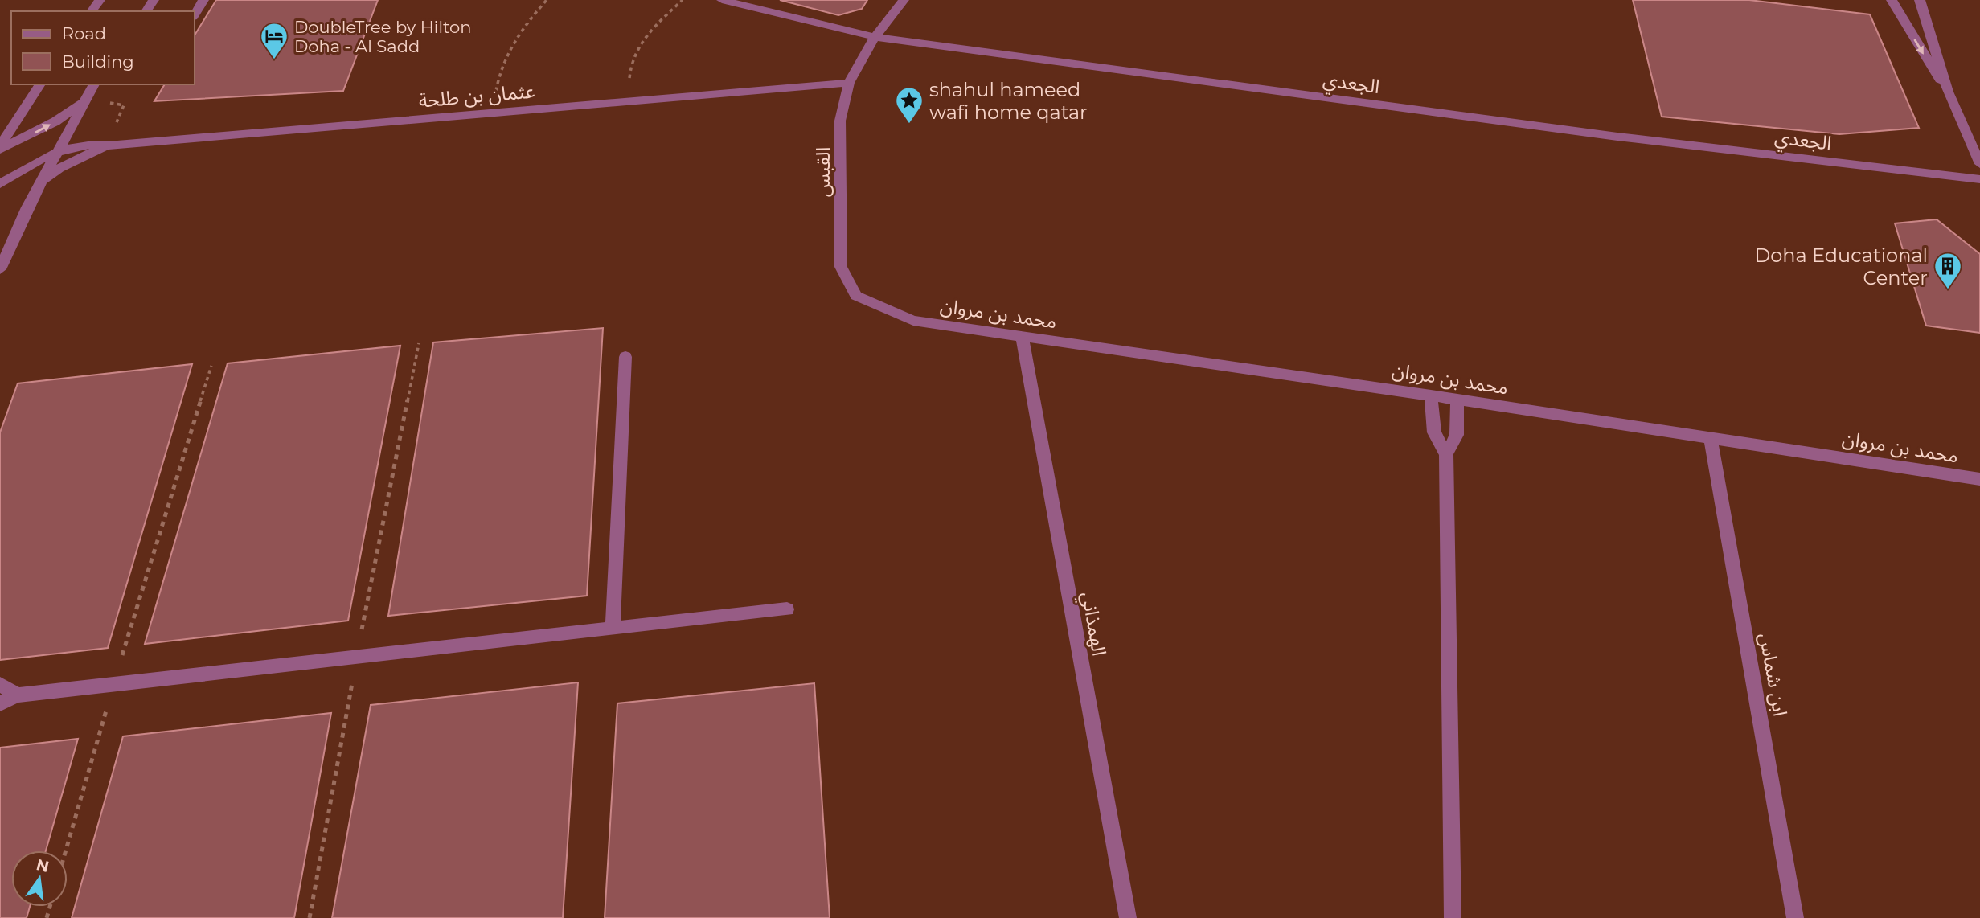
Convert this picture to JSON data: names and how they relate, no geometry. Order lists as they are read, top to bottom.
{
  "streets": {
    "street": [
      "الجعدي",
      "عثمان بن طلحة",
      "القبس",
      "محمد بن مروان",
      "الهمذاني",
      "ابن شماس"
    ]
  },
  "crossings": [
    ["الجعدي", "القبس"],
    ["عثمان بن طلحة", "القبس"],
    ["القبس", "محمد بن مروان"],
    ["محمد بن مروان", "الهمذاني"],
    ["محمد بن مروان", "ابن شماس"]
  ],
  "places": {
    "hotel": ["DoubleTree by Hilton Doha - Al Sadd"],
    "place": ["shahul hameed wafi home qatar"],
    "building": ["Doha Educational Center"]
  },
  "legend": ["Road", "Building"],
  "north": "top"
}
